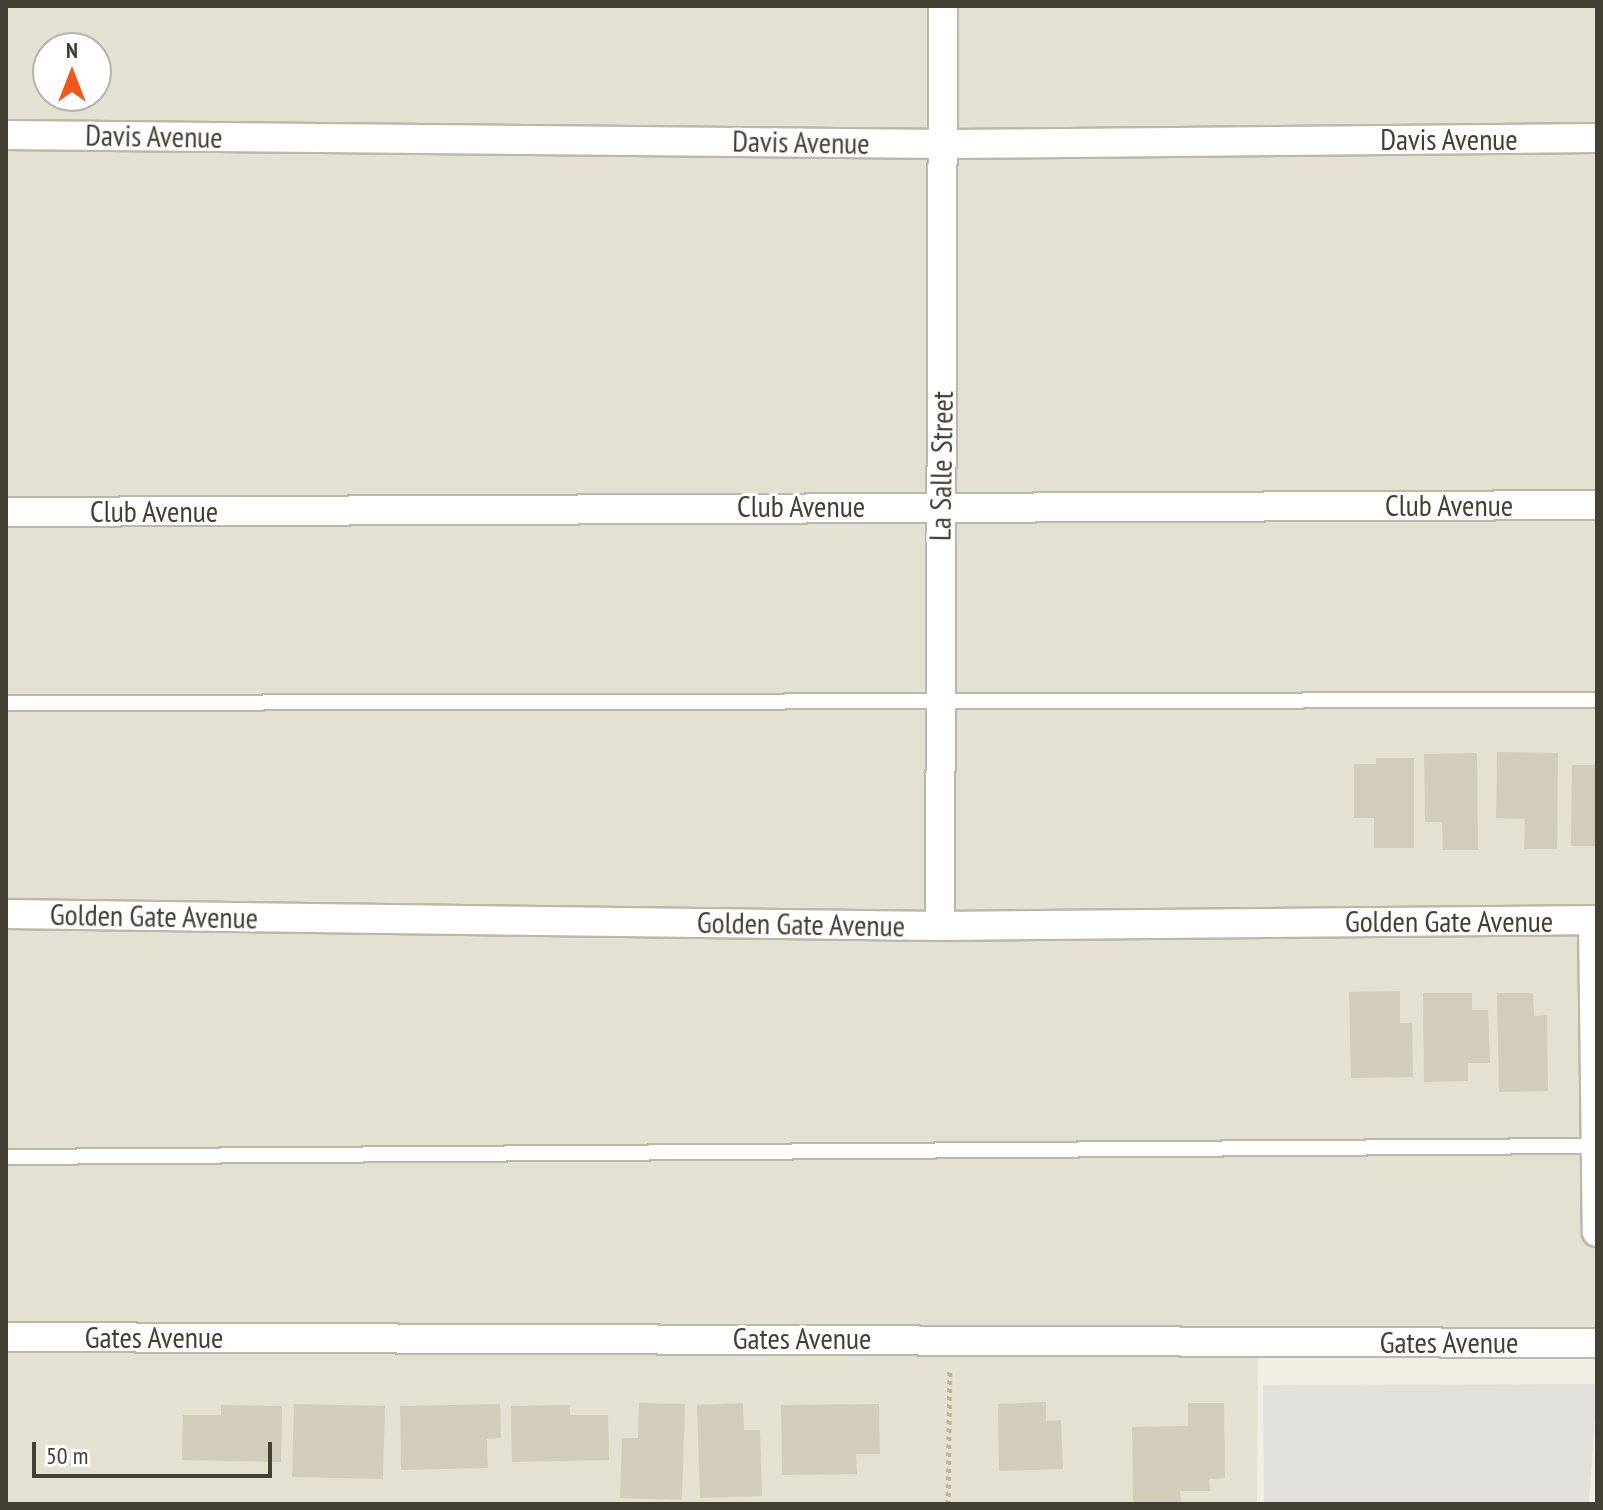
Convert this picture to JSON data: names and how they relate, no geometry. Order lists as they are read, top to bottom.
{
  "streets": {
    "street": [
      "Davis Avenue",
      "La Salle Street",
      "Club Avenue",
      "Golden Gate Avenue",
      "Gates Avenue"
    ]
  },
  "crossings": [
    ["Davis Avenue", "La Salle Street"],
    ["La Salle Street", "Club Avenue"],
    ["La Salle Street", "Golden Gate Avenue"]
  ],
  "scale_bar": "50 m",
  "north": "top"
}
